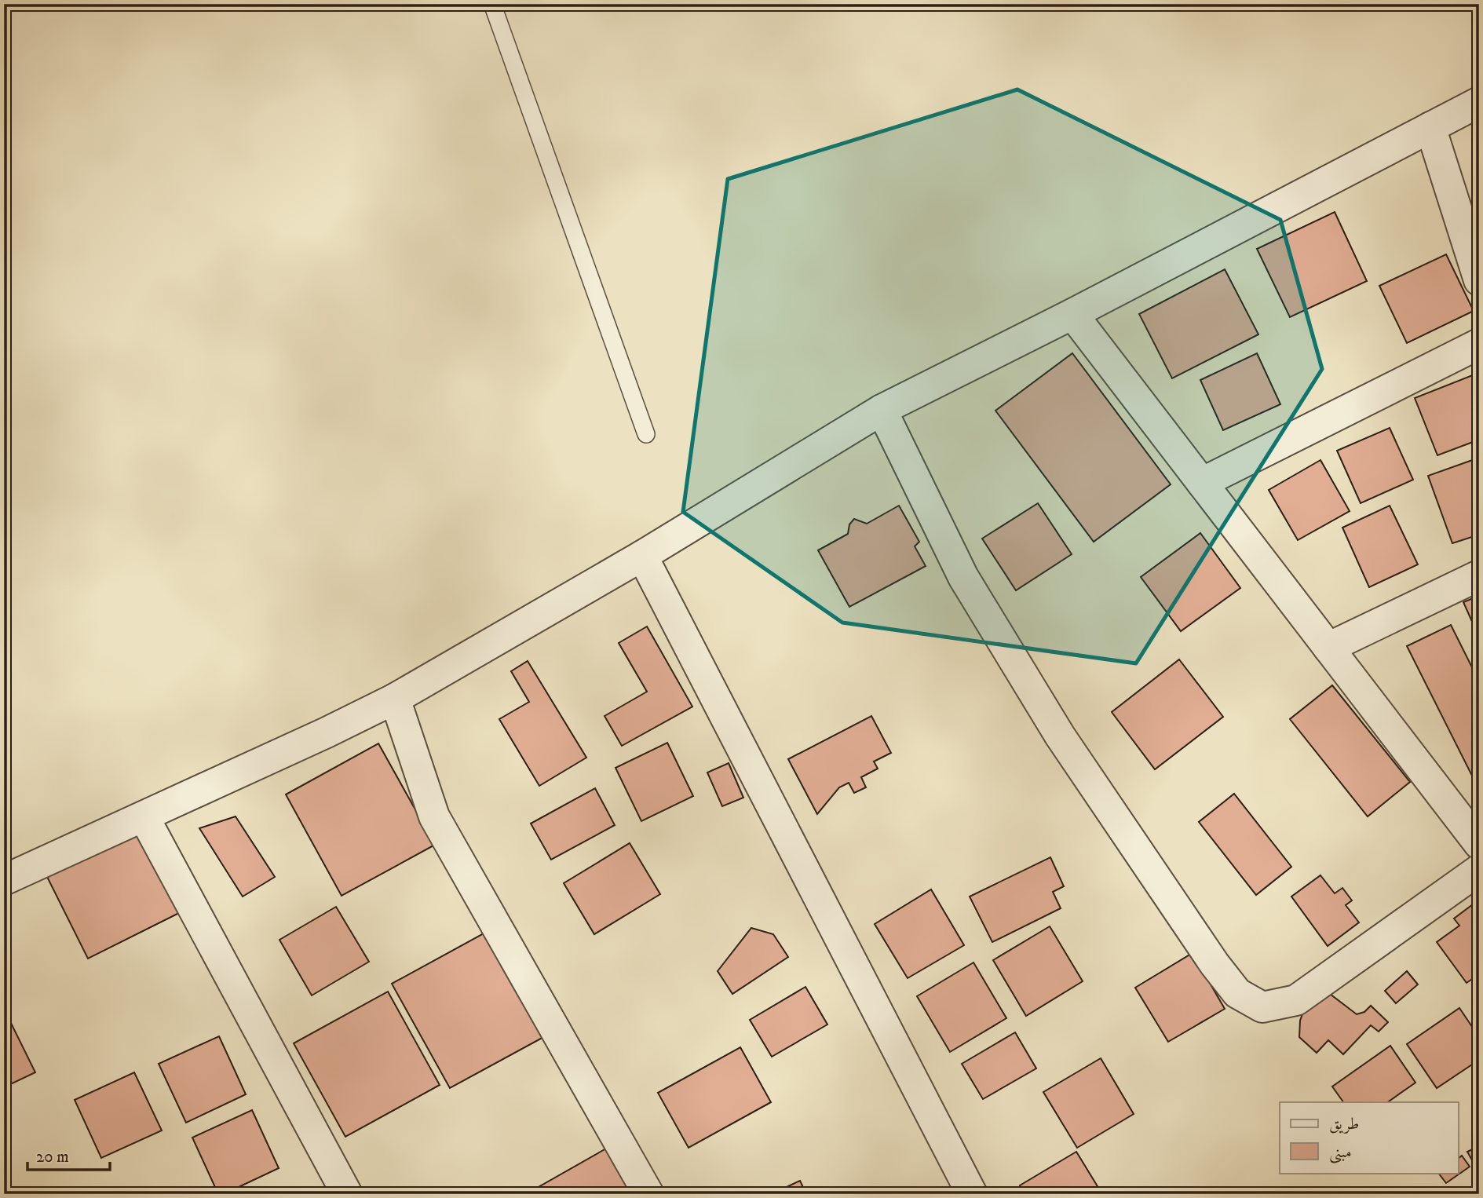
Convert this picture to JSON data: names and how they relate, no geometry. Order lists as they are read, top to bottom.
{
  "legend": ["طريق", "مبنى"],
  "scale_bar": "20 m"
}
